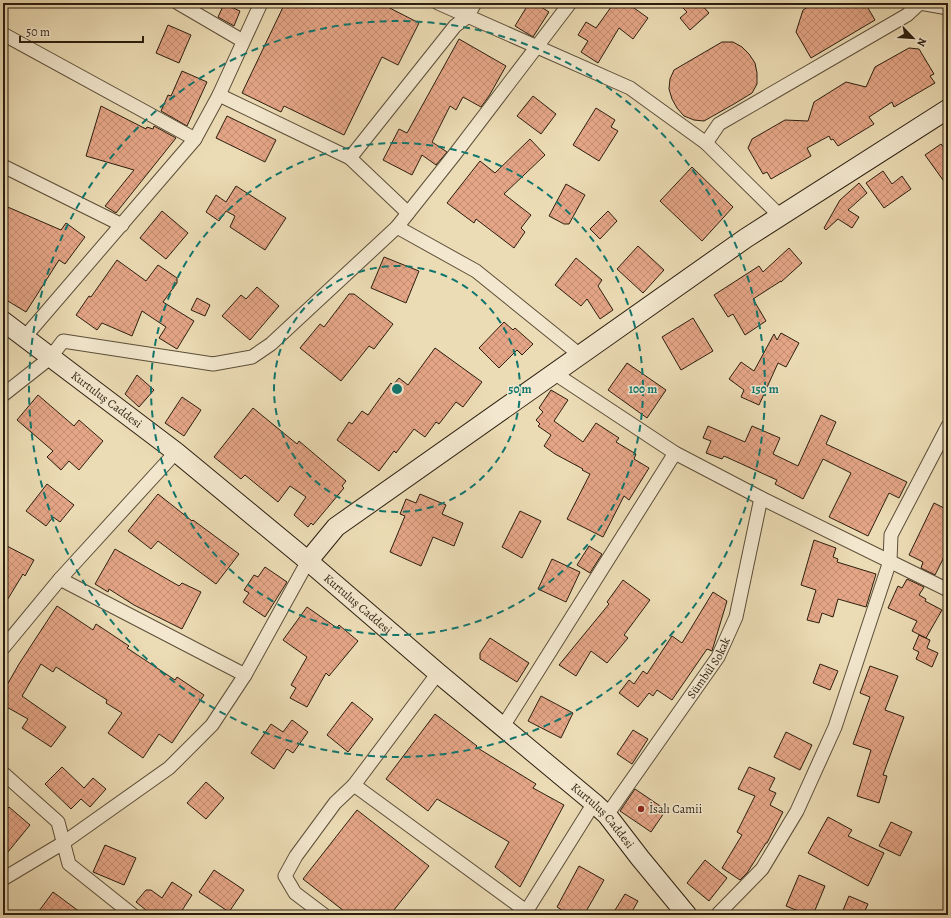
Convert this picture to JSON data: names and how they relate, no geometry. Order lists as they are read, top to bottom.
{
  "streets": {
    "main road": ["Kurtuluş Caddesi"],
    "street": ["Sümbül Sokak"]
  },
  "crossings": [
    ["Kurtuluş Caddesi", "Sümbül Sokak"]
  ],
  "places": ["İsalı Camii"],
  "scale_bar": "50 m",
  "north": "bottom right",
  "rings": ["50 m", "100 m", "150 m"]
}
